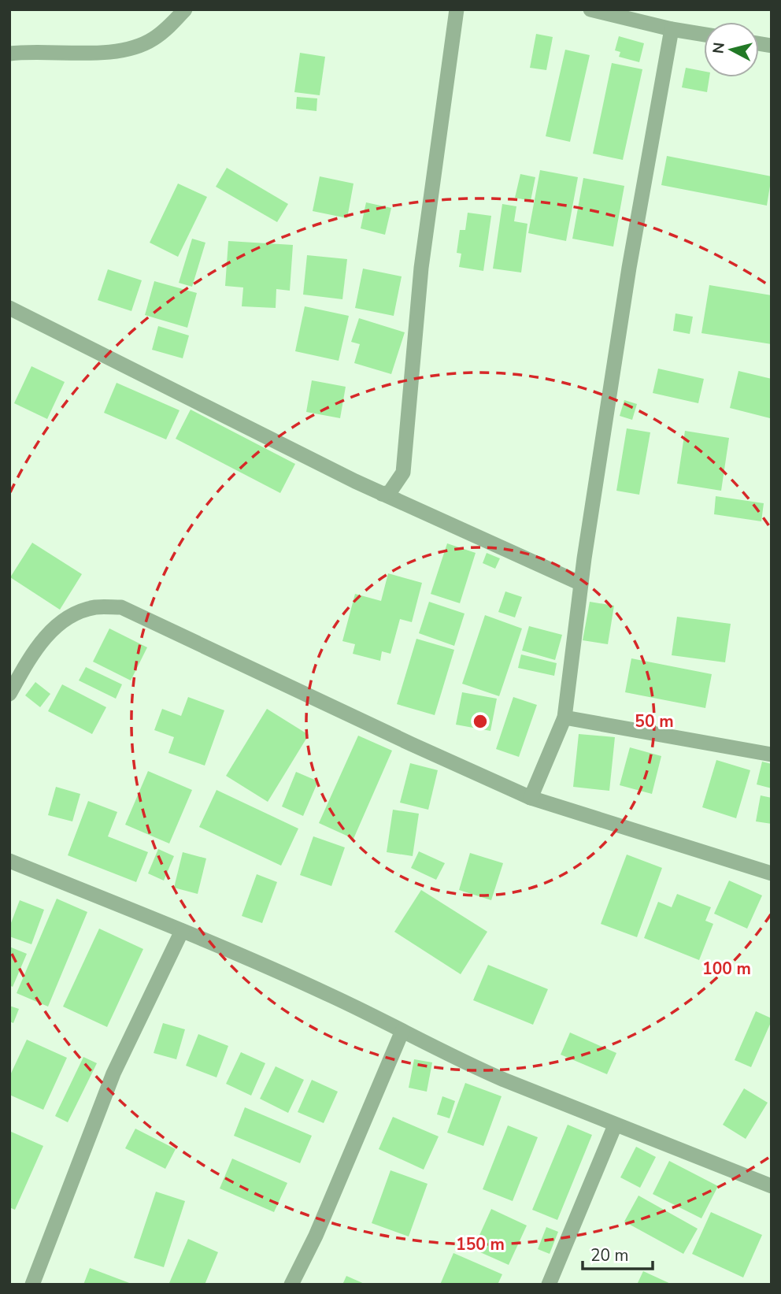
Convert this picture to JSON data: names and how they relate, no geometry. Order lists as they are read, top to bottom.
{
  "scale_bar": "20 m",
  "north": "left",
  "rings": ["50 m", "100 m", "150 m"]
}
